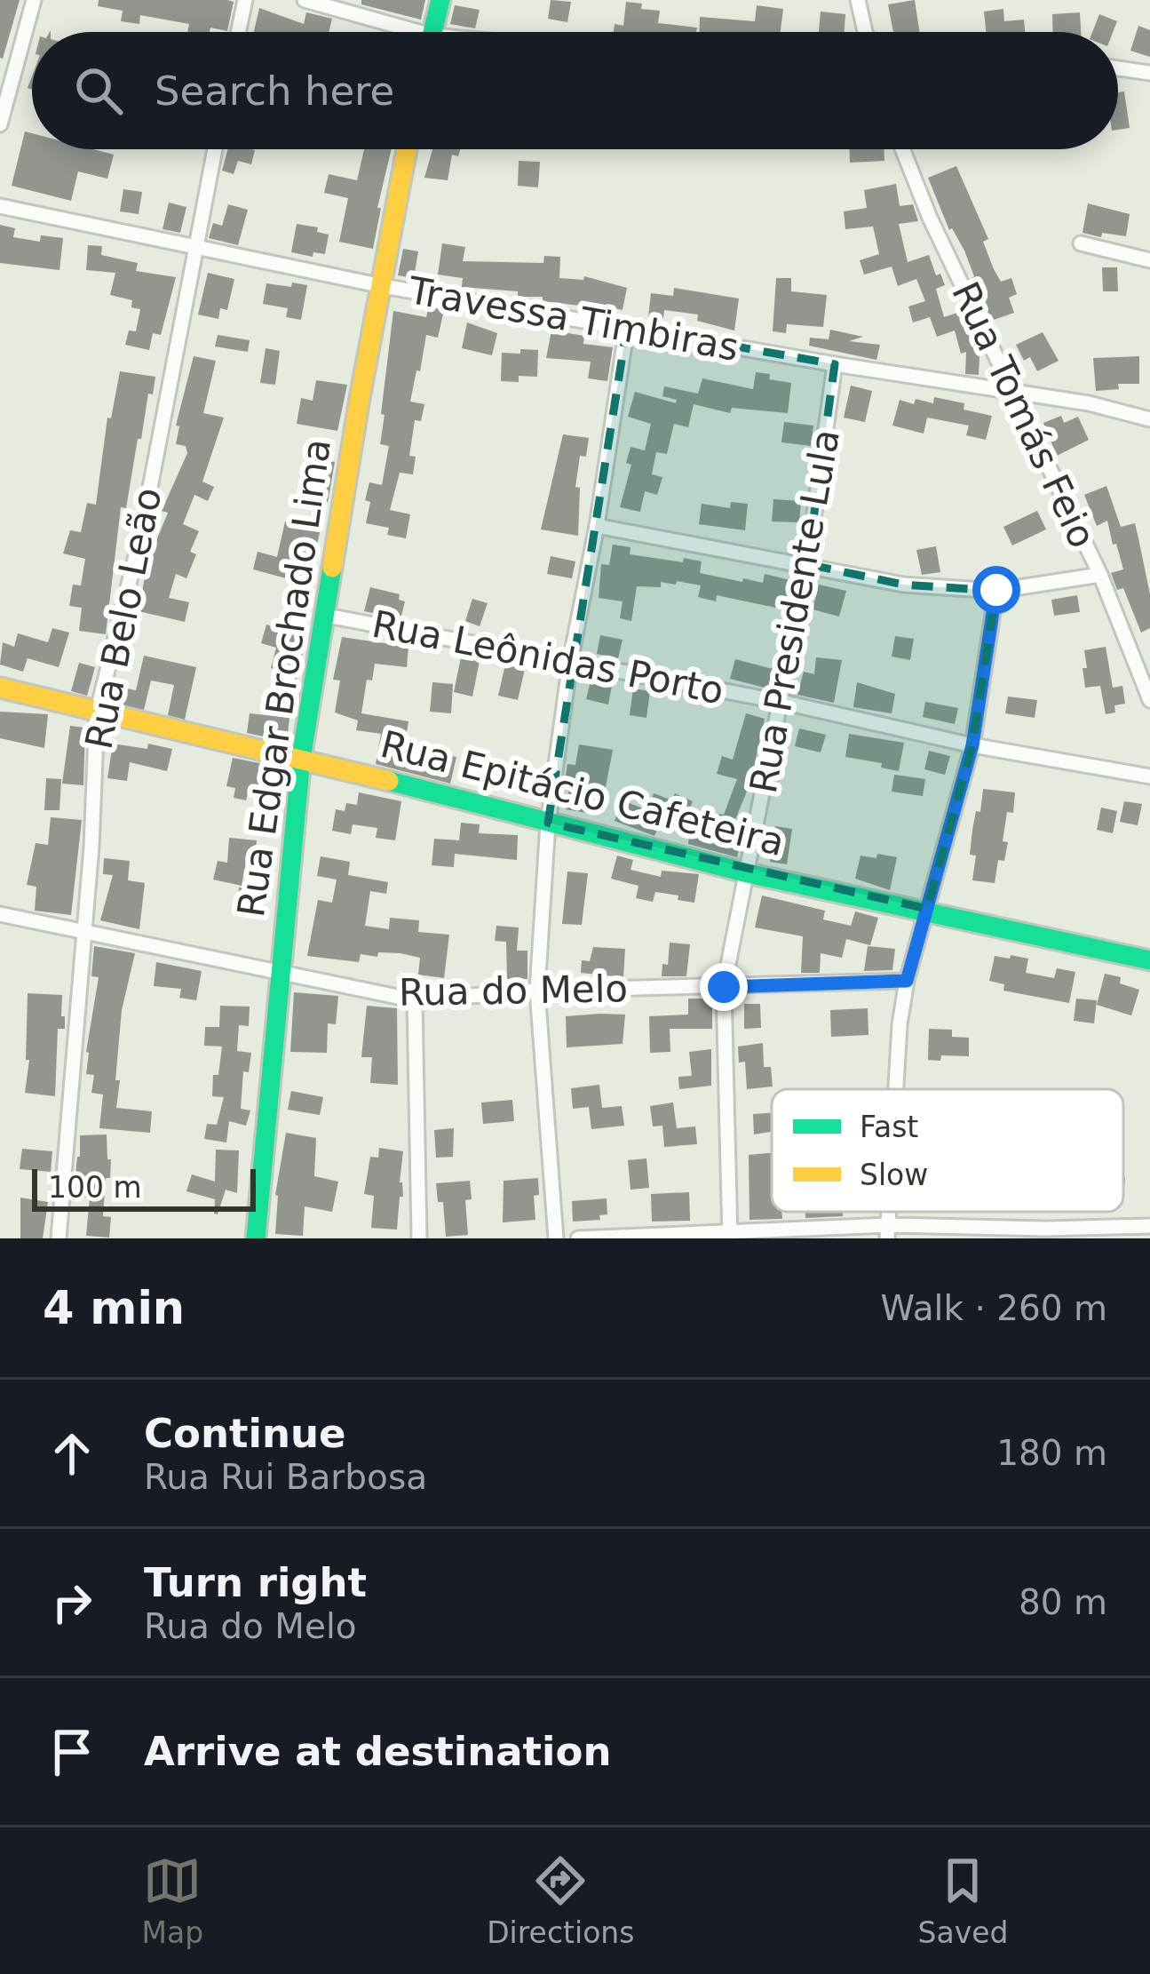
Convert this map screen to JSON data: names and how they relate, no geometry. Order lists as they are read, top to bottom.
{
  "streets": {
    "street": [
      "Travessa Timbiras",
      "Rua Tomás Feio",
      "Rua Presidente Lula",
      "Rua Belo Leão",
      "Rua Leônidas Porto",
      "Rua Edgar Brochado Lima",
      "Rua Epitácio Cafeteira",
      "Rua do Melo"
    ]
  },
  "crossings": [
    ["Travessa Timbiras", "Rua Tomás Feio"],
    ["Travessa Timbiras", "Rua Presidente Lula"],
    ["Travessa Timbiras", "Rua Belo Leão"],
    ["Travessa Timbiras", "Rua Edgar Brochado Lima"],
    ["Rua Presidente Lula", "Rua Leônidas Porto"],
    ["Rua Presidente Lula", "Rua Epitácio Cafeteira"],
    ["Rua Presidente Lula", "Rua do Melo"],
    ["Rua Belo Leão", "Rua Epitácio Cafeteira"],
    ["Rua Belo Leão", "Rua do Melo"],
    ["Rua Leônidas Porto", "Rua Edgar Brochado Lima"],
    ["Rua Edgar Brochado Lima", "Rua Epitácio Cafeteira"],
    ["Rua Edgar Brochado Lima", "Rua do Melo"]
  ],
  "legend": ["Fast", "Slow"],
  "scale_bar": "100 m",
  "page": {
    "search": "Search here",
    "scale": "100 m",
    "heading": ["4 min", "Walk · 260 m"],
    "list": [
      ["Continue", "Rua Rui Barbosa", "180 m"],
      ["Turn right", "Rua do Melo", "80 m"],
      "Arrive at destination"
    ],
    "nav": ["Map", "Directions", "Saved"]
  }
}
